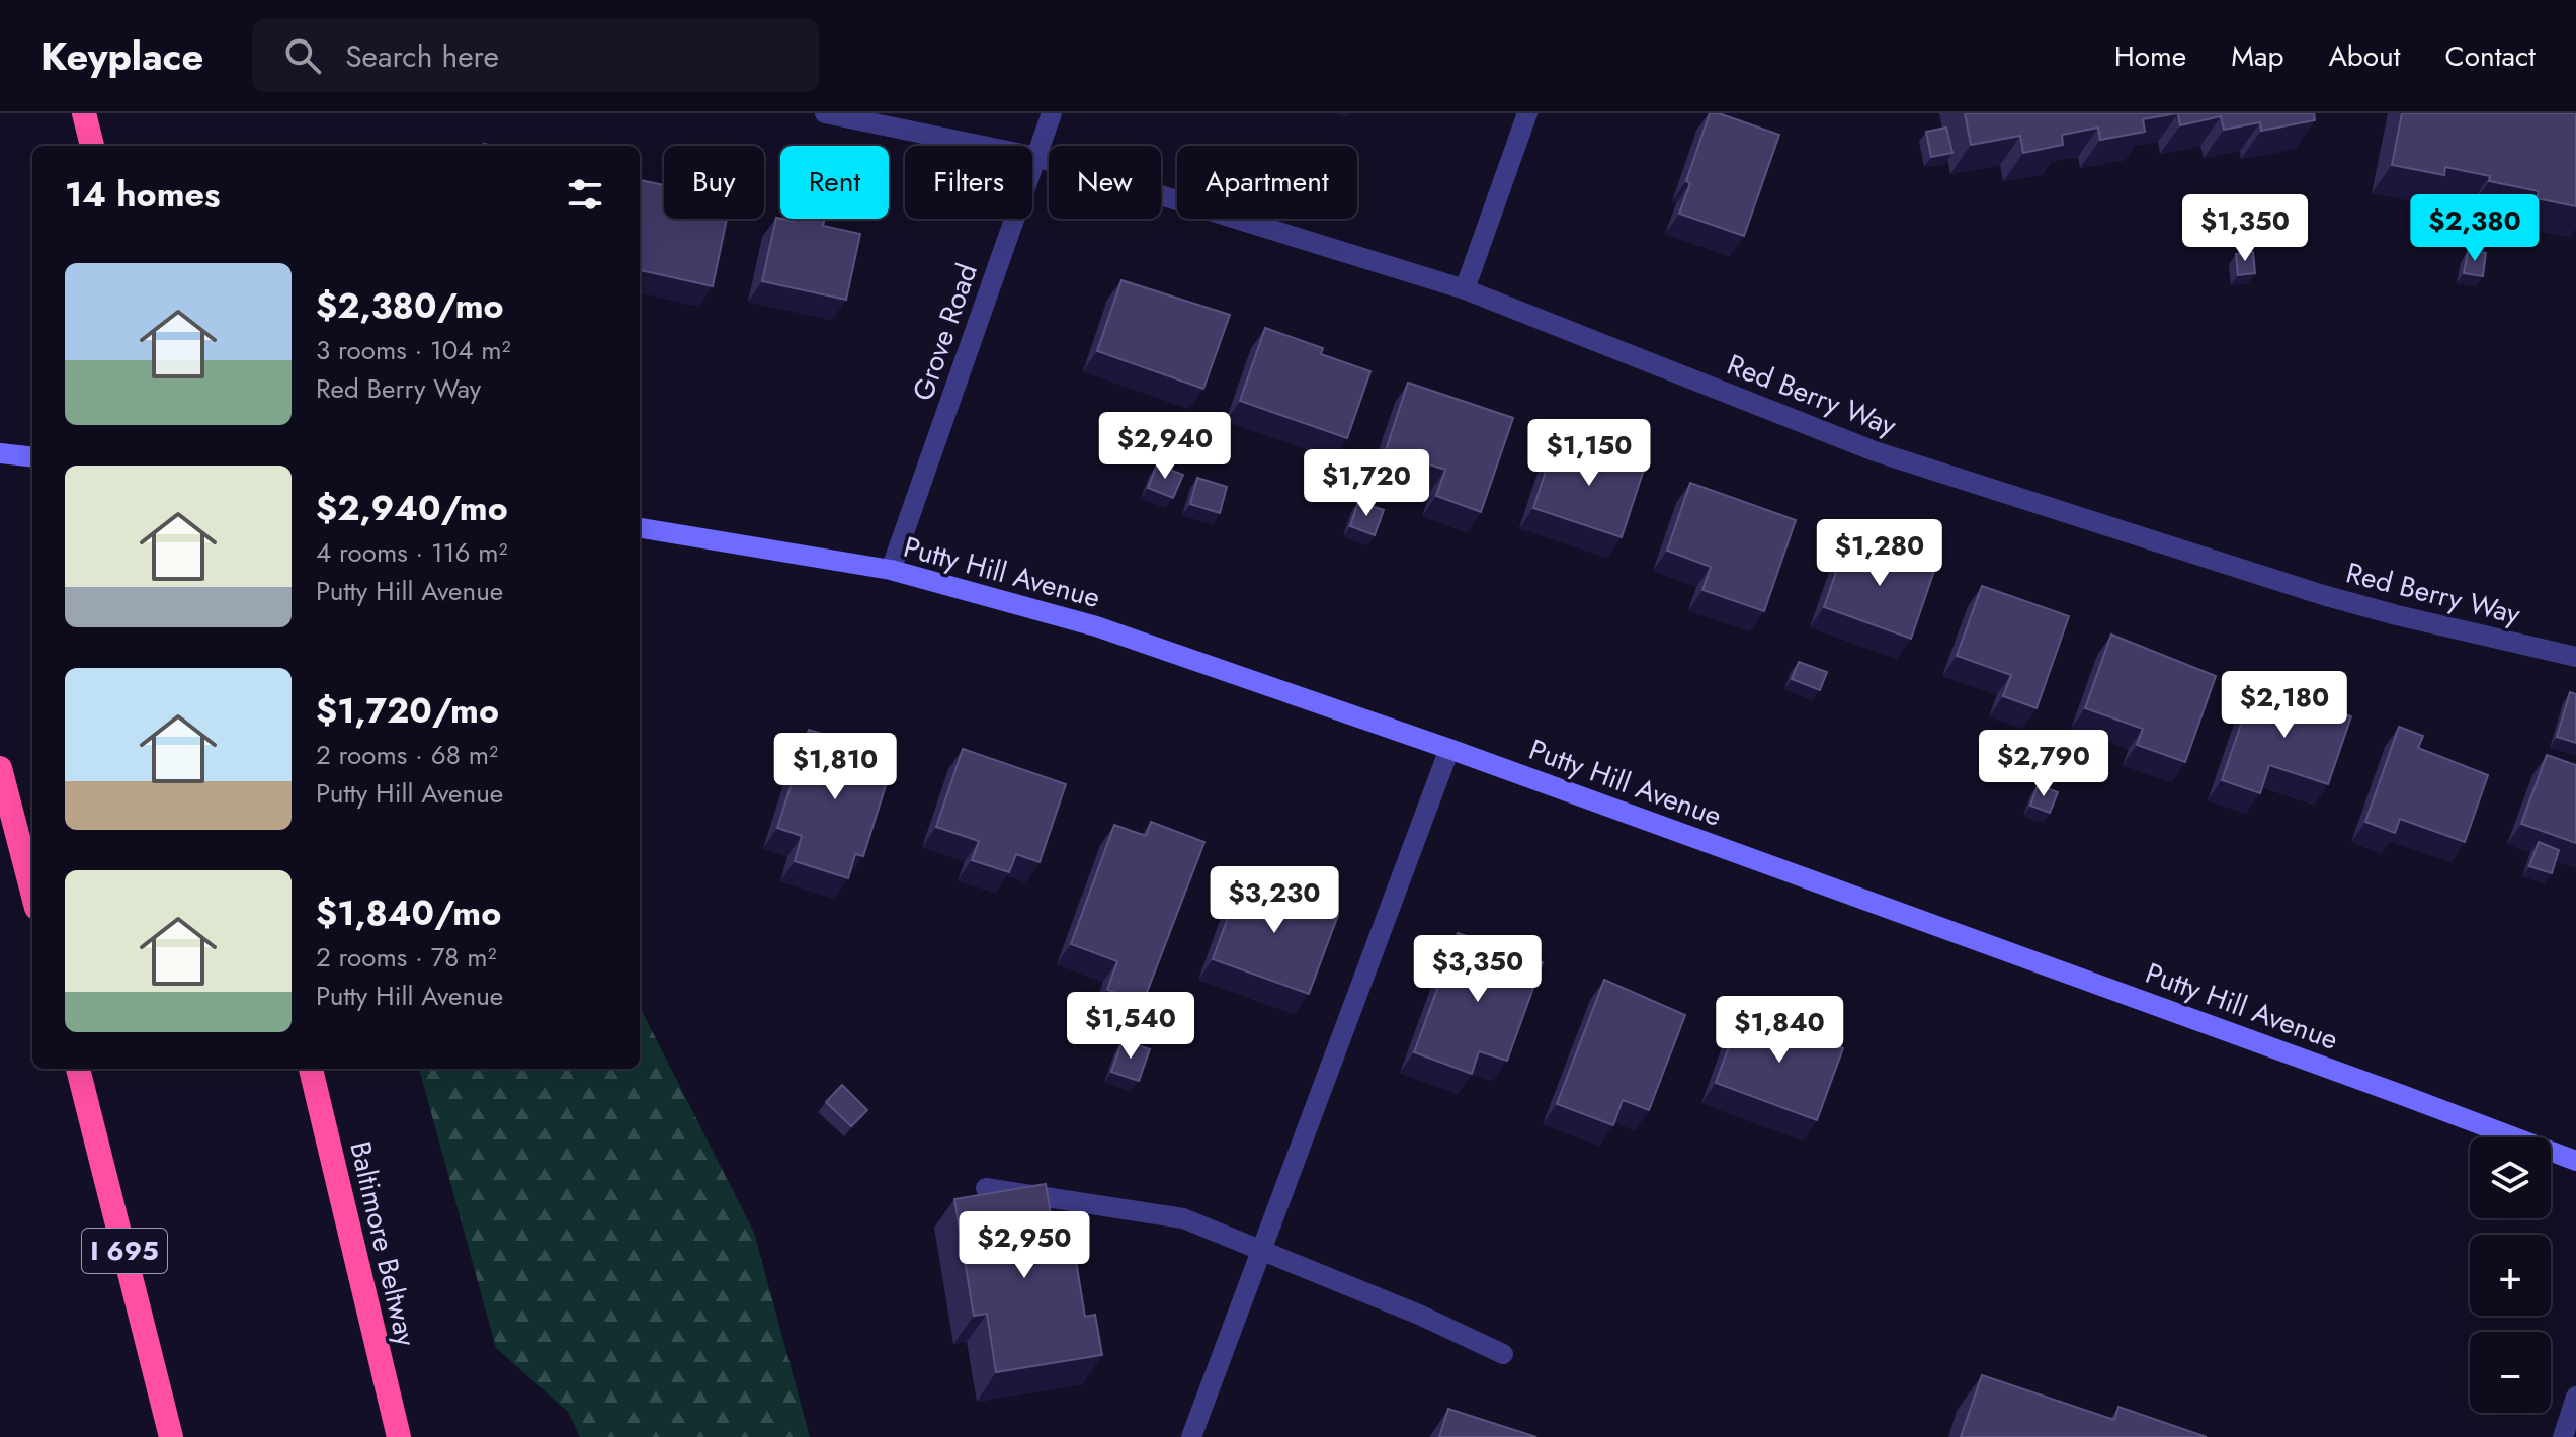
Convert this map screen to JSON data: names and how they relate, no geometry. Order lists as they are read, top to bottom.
{
  "streets": {
    "highway": ["Baltimore Beltway", "I 695"],
    "main road": ["Putty Hill Avenue"],
    "street": ["Grove Road", "Red Berry Way"]
  },
  "crossings": [
    ["Grove Road", "Red Berry Way"],
    ["Grove Road", "Putty Hill Avenue"]
  ],
  "page": {
    "header": "Keyplace",
    "search": "Search here",
    "nav": [
      "Home",
      "Map",
      "About",
      "Contact"
    ],
    "chip": [
      "Buy",
      "Rent",
      "Filters",
      "New",
      "Apartment"
    ],
    "heading": "14 homes",
    "price": [
      "$1,350",
      "$2,380",
      "$2,940",
      "$1,150",
      "$1,720",
      "$1,280",
      "$2,180",
      "$2,790",
      "$1,810",
      "$3,230",
      "$3,350",
      "$1,540",
      "$1,840",
      "$2,950"
    ],
    "list": [
      {
        "name": "$2,380/mo",
        "note": "3 rooms · 104 m² · Red Berry Way"
      },
      {
        "name": "$2,940/mo",
        "note": "4 rooms · 116 m² · Putty Hill Avenue"
      },
      {
        "name": "$1,720/mo",
        "note": "2 rooms · 68 m² · Putty Hill Avenue"
      },
      {
        "name": "$1,840/mo",
        "note": "2 rooms · 78 m² · Putty Hill Avenue"
      }
    ],
    "map_buttons": ["+", "−"]
  }
}
